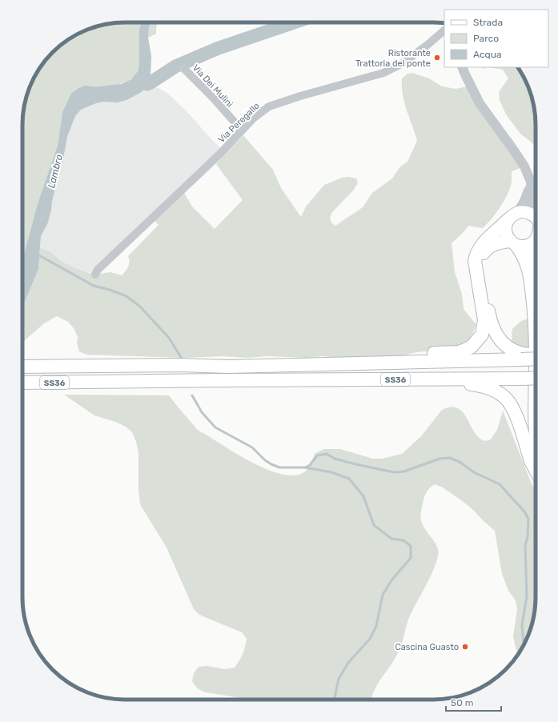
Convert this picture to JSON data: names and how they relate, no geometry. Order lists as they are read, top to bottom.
{
  "streets": {
    "highway": ["SS36"],
    "street": ["Via Dei Mulini", "Via Peregallo"]
  },
  "crossings": [
    ["Via Dei Mulini", "Via Peregallo"]
  ],
  "water": ["Lambro"],
  "places": ["Ristorante Trattoria del ponte", "Cascina Guasto"],
  "legend": ["Strada", "Parco", "Acqua"],
  "scale_bar": "50 m"
}
